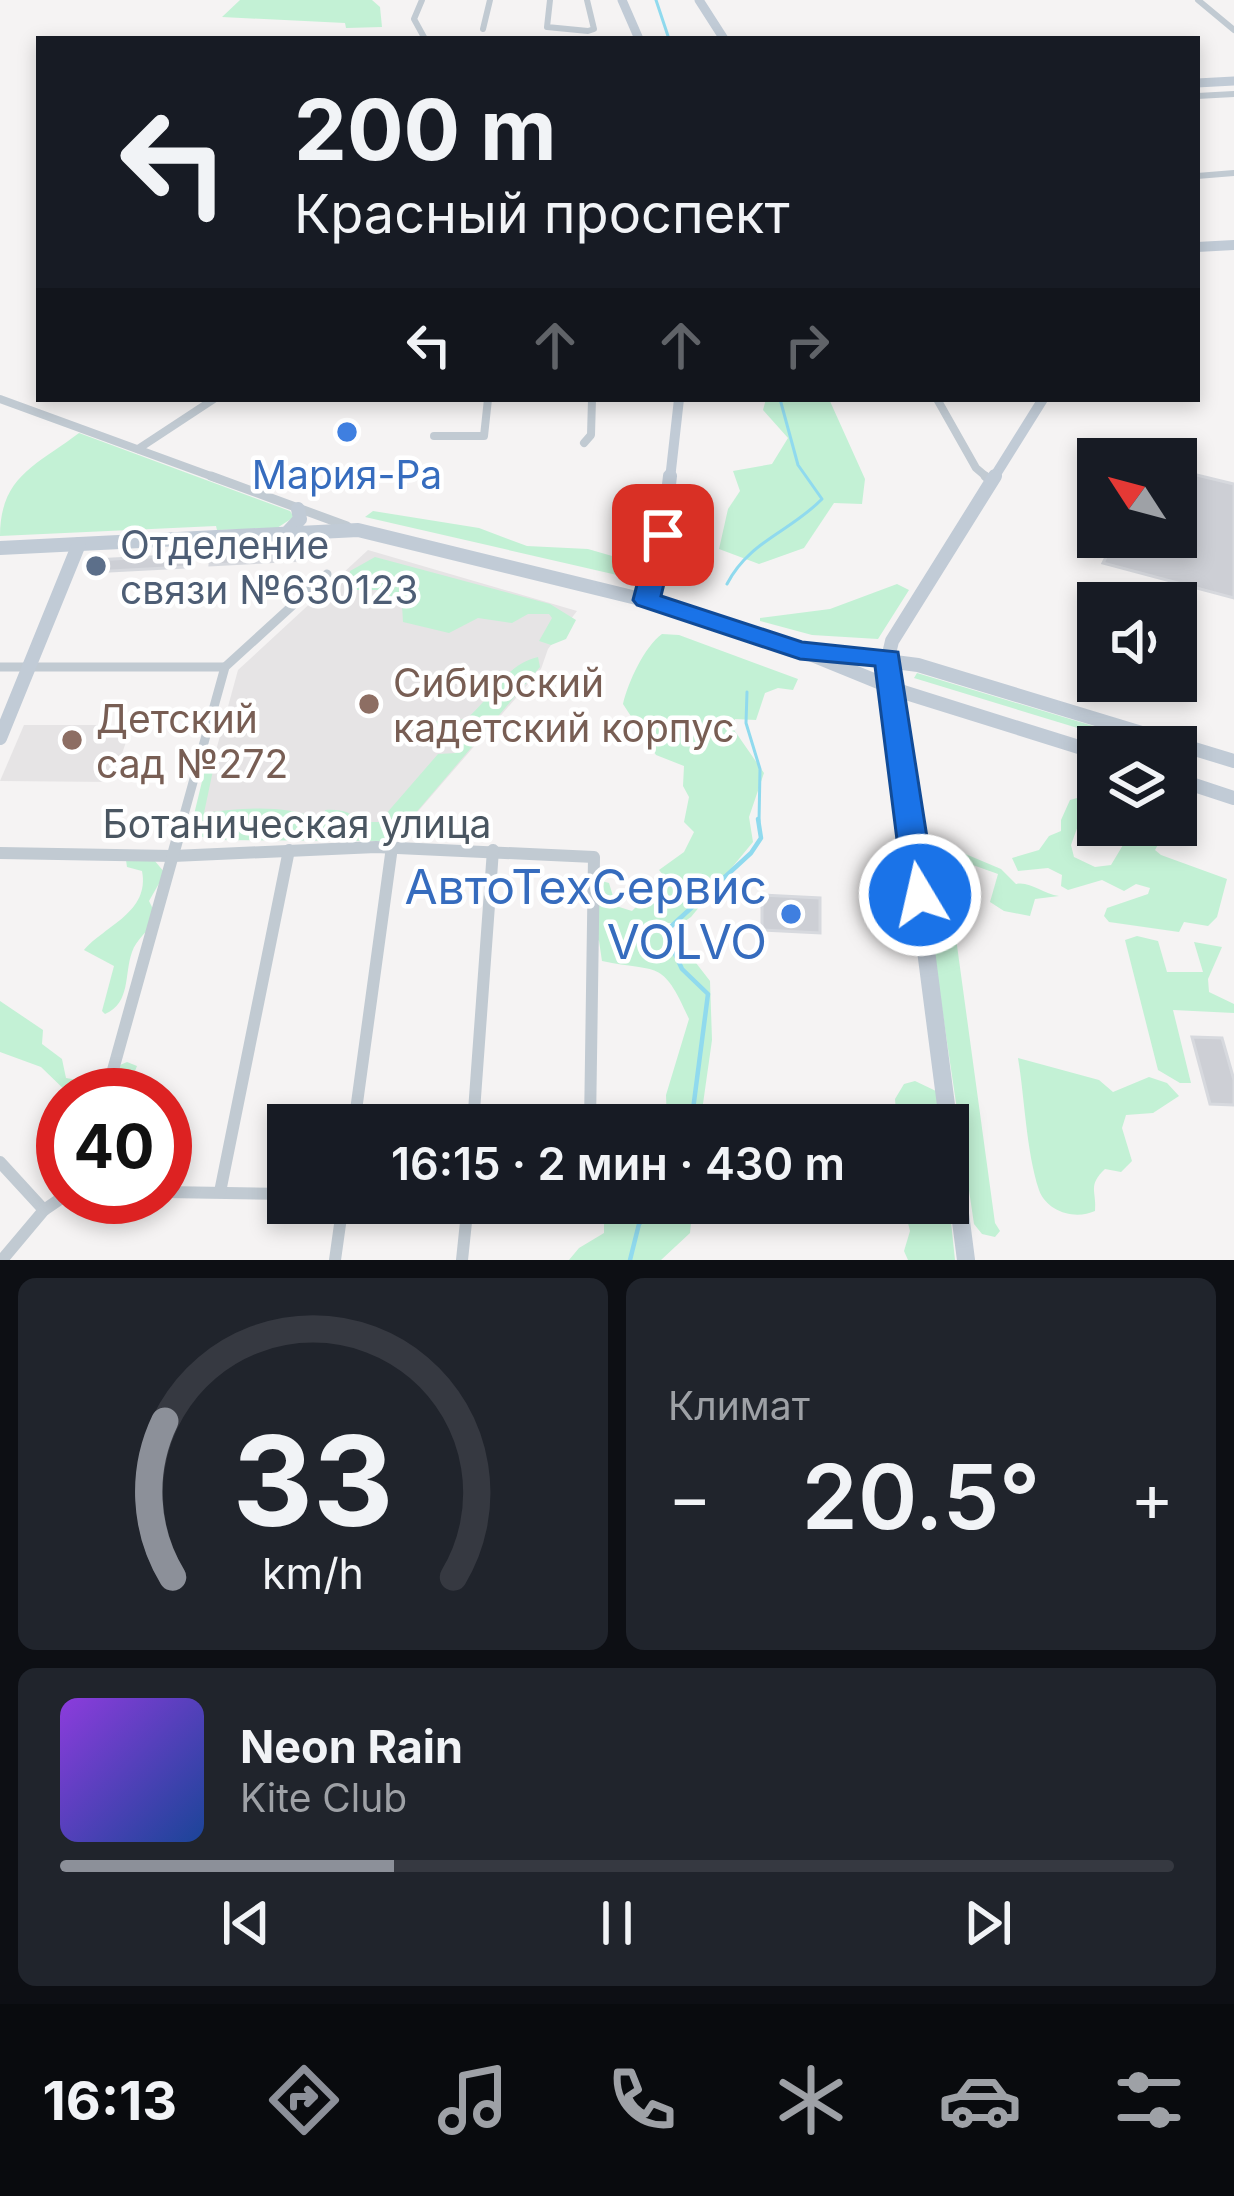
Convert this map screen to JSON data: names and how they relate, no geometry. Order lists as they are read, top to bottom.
{
  "streets": {
    "street": ["Ботаническая улица"]
  },
  "places": [
    "Мария-Ра",
    "Отделение связи №630123",
    "Сибирский кадетский корпус",
    "Детский сад №272",
    "АвтоТехСервис VOLVO"
  ],
  "north": "top left",
  "page": {
    "turn": ["200 m", "Красный проспект"],
    "limit": "40",
    "trip": "16:15 · 2 мин · 430 m",
    "tile": "Климат",
    "heat": ["−", "20.5°", "+"],
    "song": ["Neon Rain", "Kite Club"],
    "tabs": "16:13",
    "gauge": ["33", "km/h"]
  }
}
